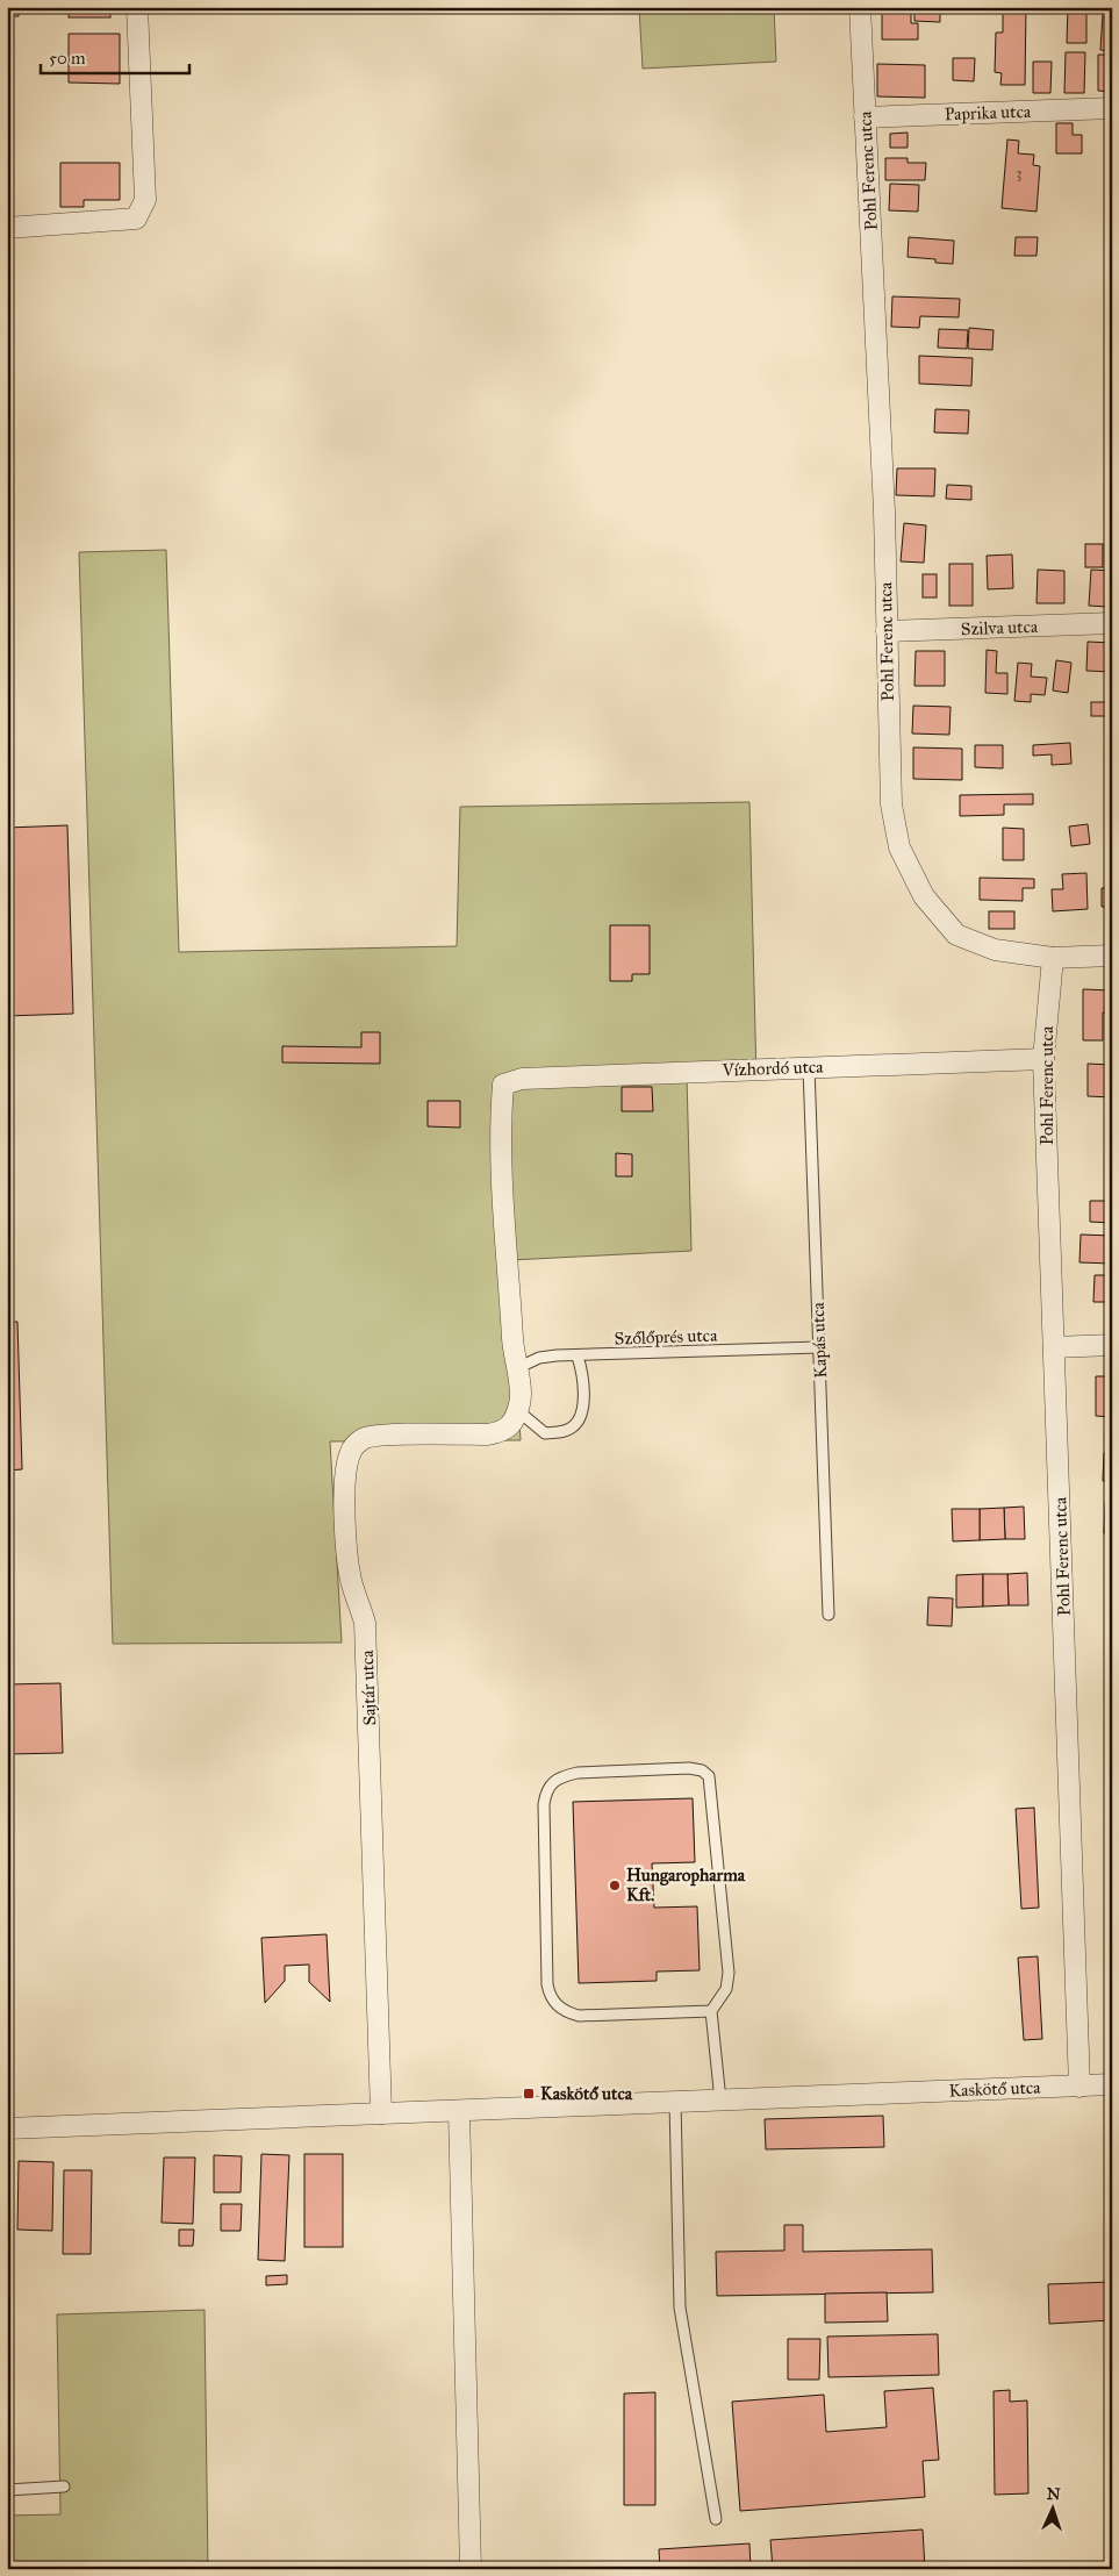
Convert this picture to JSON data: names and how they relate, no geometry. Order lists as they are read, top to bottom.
{
  "streets": {
    "street": [
      "Paprika utca",
      "Pohl Ferenc utca",
      "Szilva utca",
      "Vízhordó utca",
      "Sajtár utca",
      "Kaskötő utca"
    ],
    "lane": ["Szőlőprés utca", "Kapás utca"]
  },
  "crossings": [
    ["Paprika utca", "Pohl Ferenc utca"],
    ["Pohl Ferenc utca", "Szilva utca"],
    ["Pohl Ferenc utca", "Vízhordó utca"],
    ["Pohl Ferenc utca", "Kaskötő utca"],
    ["Vízhordó utca", "Szőlőprés utca"],
    ["Vízhordó utca", "Kapás utca"],
    ["Vízhordó utca", "Sajtár utca"],
    ["Szőlőprés utca", "Kapás utca"],
    ["Szőlőprés utca", "Sajtár utca"],
    ["Sajtár utca", "Kaskötő utca"]
  ],
  "places": {
    "other": ["Hungaropharma Kft."],
    "transit": ["Kaskötő utca"]
  },
  "house_numbers": ["3"],
  "scale_bar": "50 m",
  "north": "top"
}
